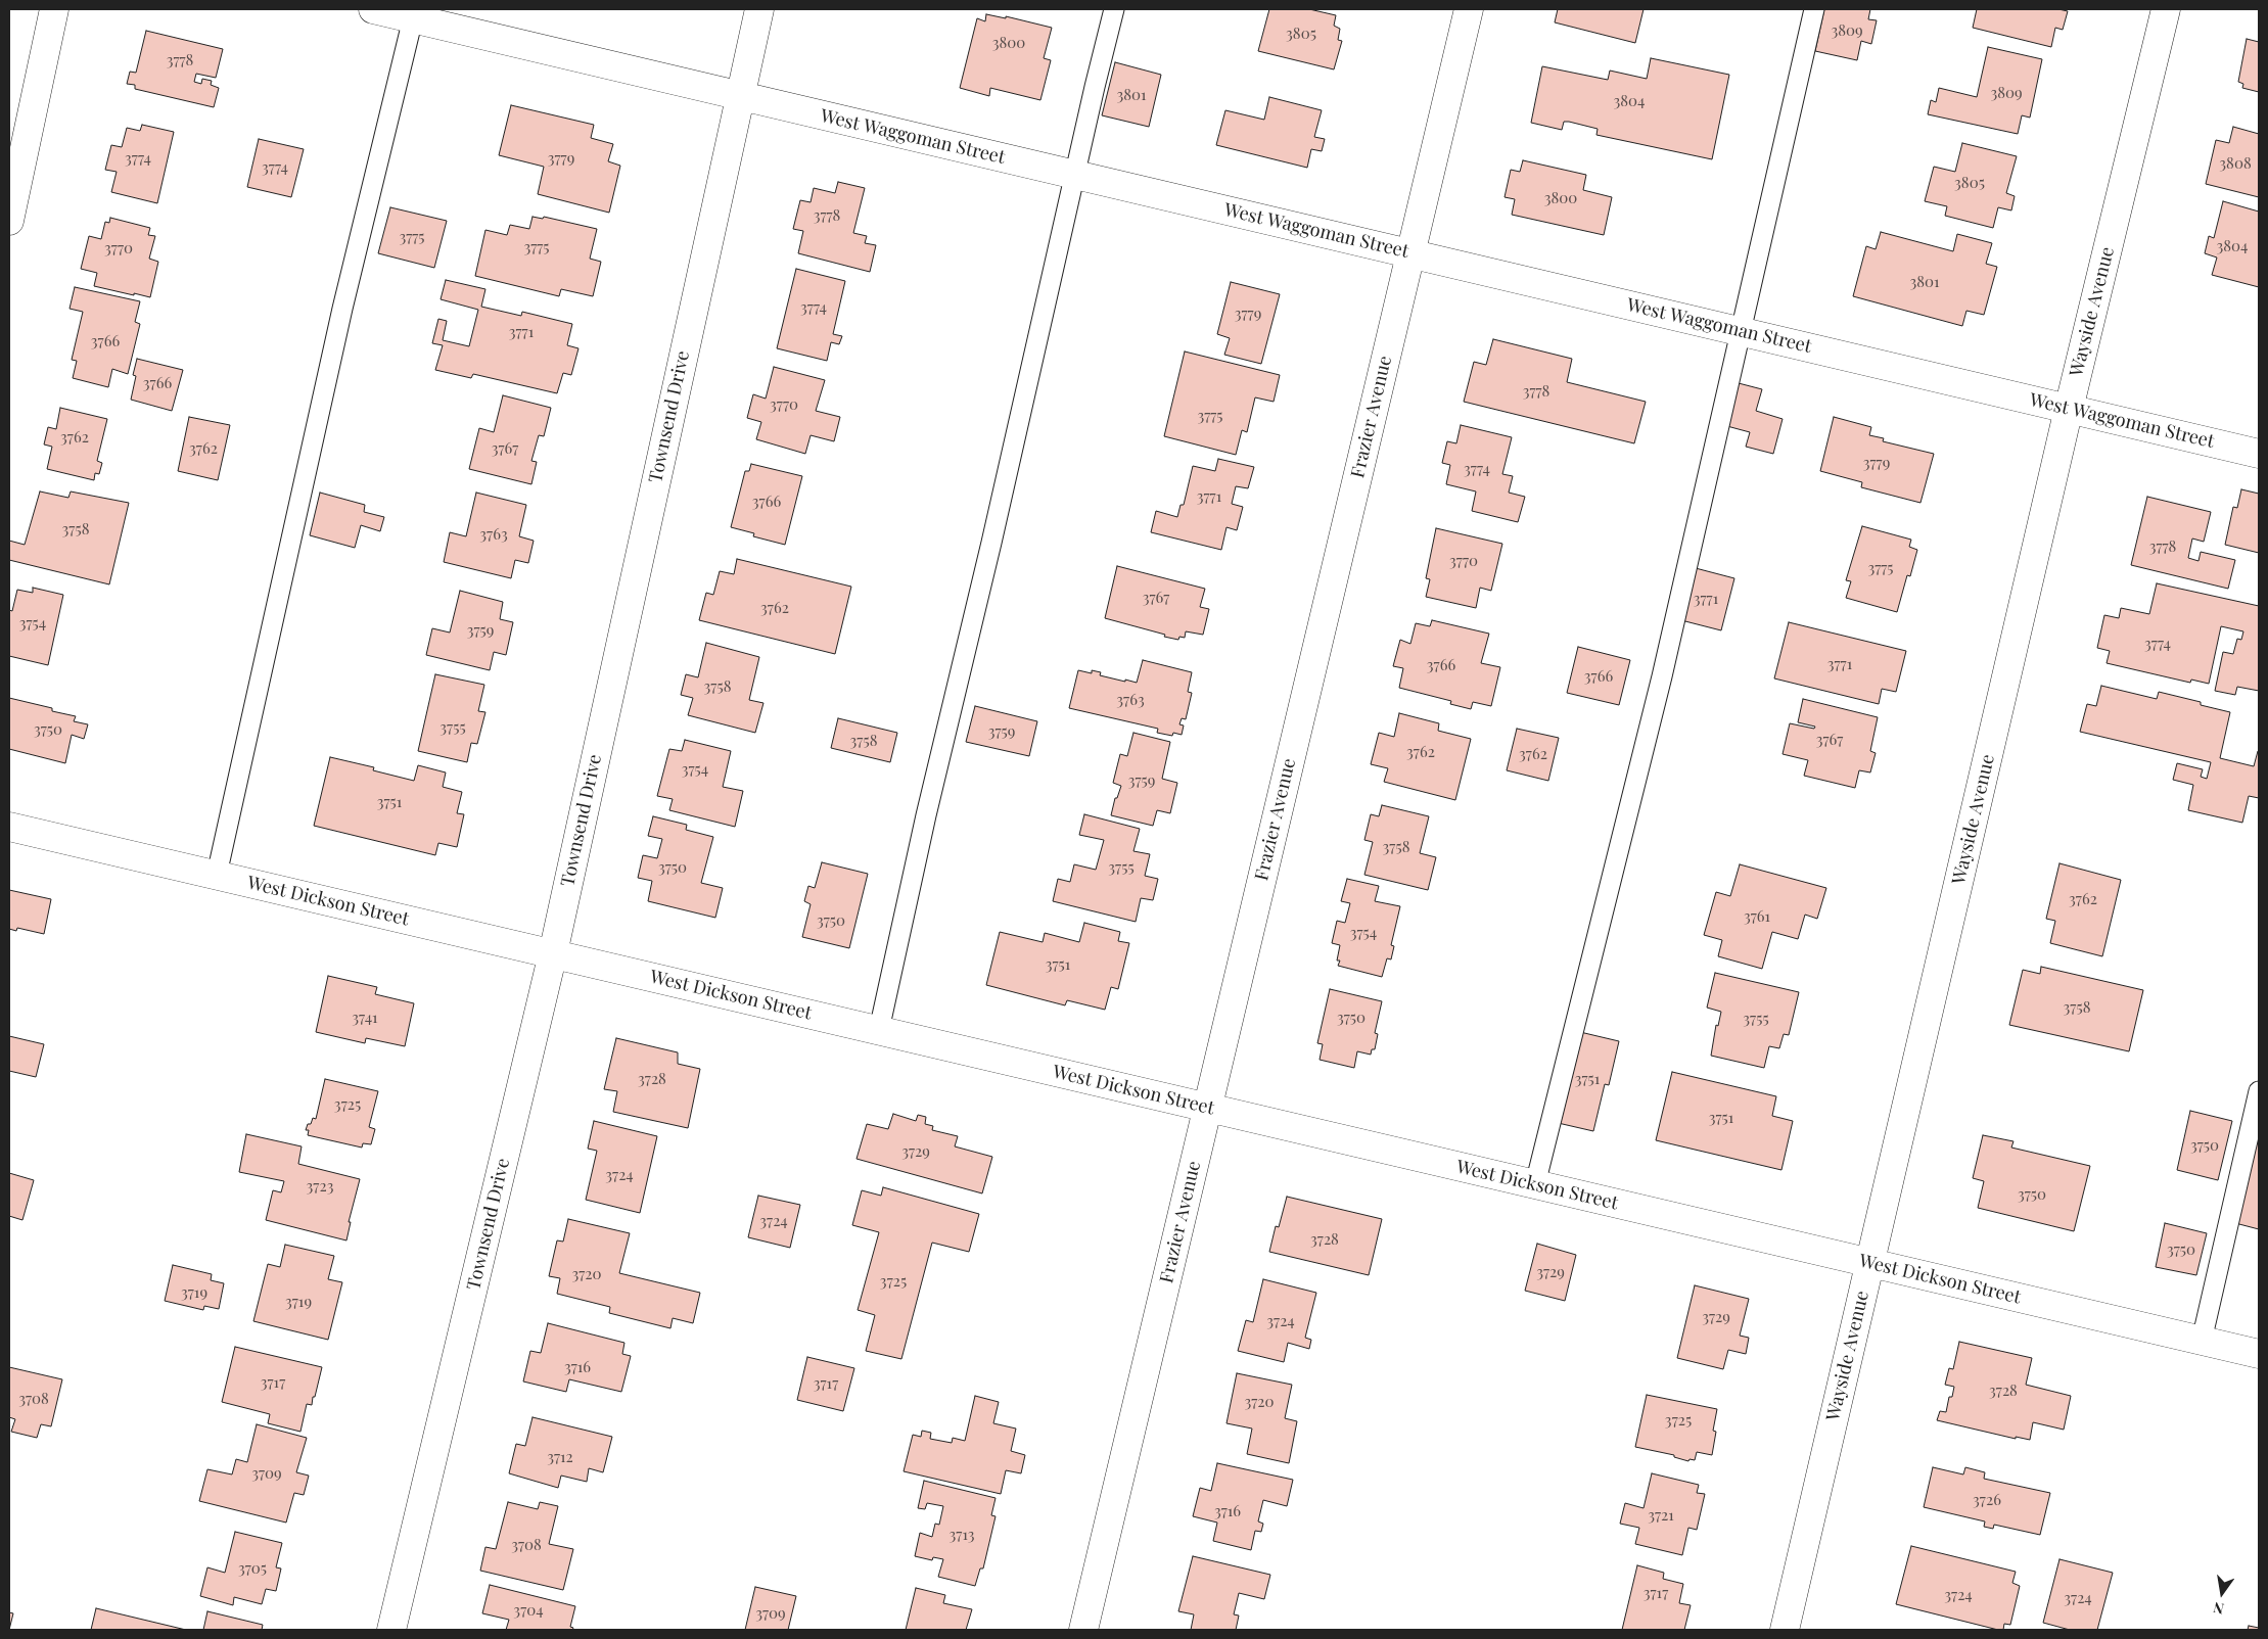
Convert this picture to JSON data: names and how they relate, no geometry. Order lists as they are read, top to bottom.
{
  "streets": {
    "street": [
      "West Waggoman Street",
      "Wayside Avenue",
      "Townsend Drive",
      "Frazier Avenue",
      "West Dickson Street"
    ]
  },
  "crossings": [
    ["West Waggoman Street", "Wayside Avenue"],
    ["West Waggoman Street", "Townsend Drive"],
    ["West Waggoman Street", "Frazier Avenue"],
    ["Wayside Avenue", "West Dickson Street"],
    ["Townsend Drive", "West Dickson Street"],
    ["Frazier Avenue", "West Dickson Street"]
  ],
  "house_numbers": [
    "3809",
    "3805",
    "3800",
    "3778",
    "3809",
    "3801",
    "3804",
    "3774",
    "3779",
    "3808",
    "3774",
    "3805",
    "3800",
    "3778",
    "3775",
    "3804",
    "3775",
    "3770",
    "3801",
    "3774",
    "3779",
    "3771",
    "3766",
    "3766",
    "3778",
    "3770",
    "3775",
    "3762",
    "3762",
    "3767",
    "3779",
    "3774",
    "3771",
    "3766",
    "3758",
    "3763",
    "3778",
    "3770",
    "3775",
    "3767",
    "3771",
    "3762",
    "3754",
    "3759",
    "3774",
    "3771",
    "3766",
    "3766",
    "3758",
    "3763",
    "3755",
    "3750",
    "3759",
    "3767",
    "3758",
    "3762",
    "3762",
    "3754",
    "3759",
    "3751",
    "3758",
    "3750",
    "3755",
    "3762",
    "3761",
    "3750",
    "3754",
    "3751",
    "3758",
    "3741",
    "3750",
    "3755",
    "3728",
    "3751",
    "3725",
    "3751",
    "3750",
    "3729",
    "3724",
    "3723",
    "3750",
    "3724",
    "3728",
    "3750",
    "3729",
    "3720",
    "3725",
    "3719",
    "3719",
    "3729",
    "3724",
    "3716",
    "3717",
    "3717",
    "3728",
    "3708",
    "3720",
    "3725",
    "3712",
    "3709",
    "3726",
    "3716",
    "3721",
    "3713",
    "3708",
    "3705",
    "3717",
    "3724",
    "3724",
    "3704",
    "3709"
  ],
  "north": "bottom"
}
